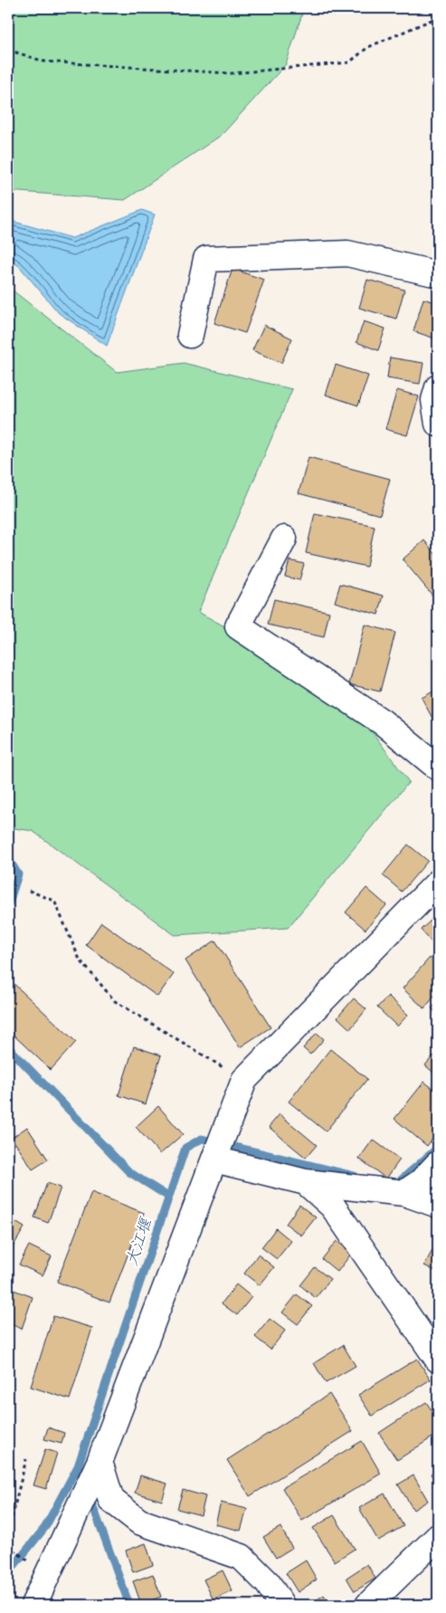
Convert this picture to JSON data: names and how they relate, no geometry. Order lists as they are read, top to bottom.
{
  "water": ["大江堰"]
}
